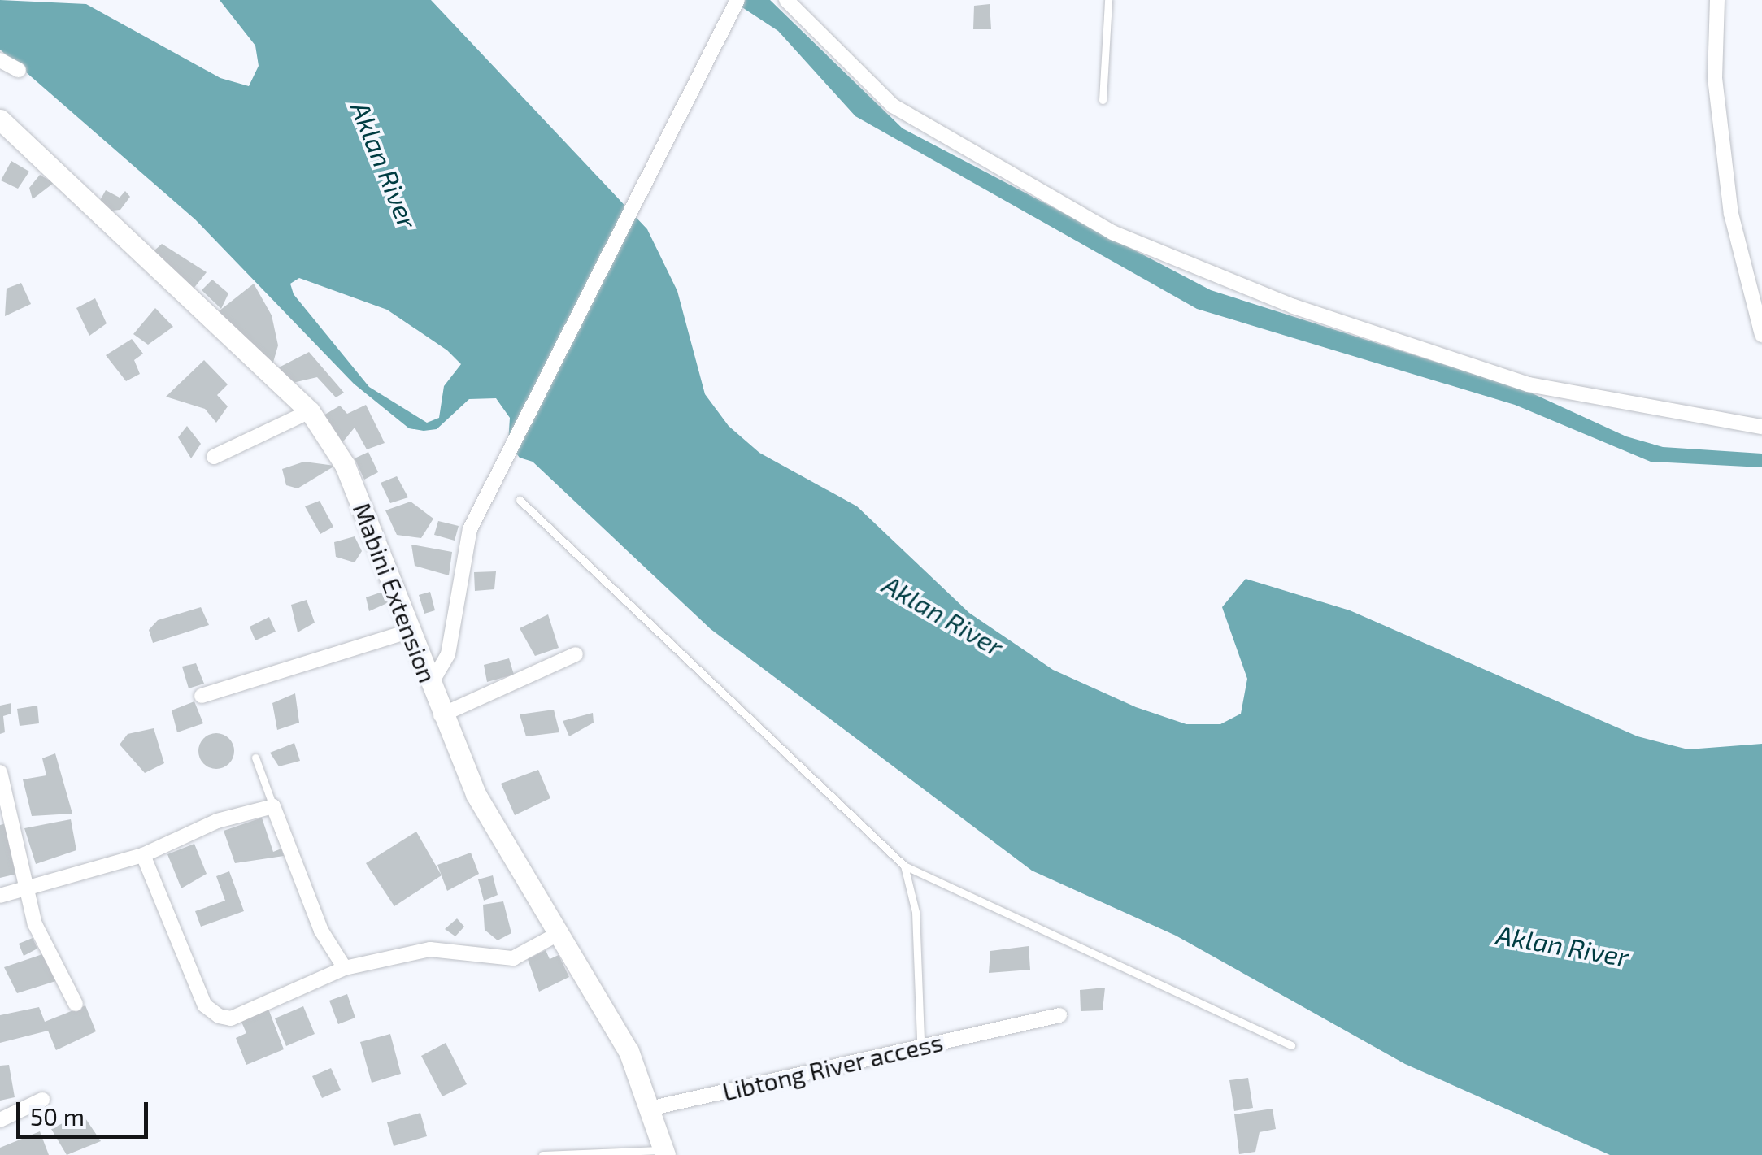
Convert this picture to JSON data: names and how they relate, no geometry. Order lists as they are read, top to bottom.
{
  "streets": {
    "street": ["Mabini Extension", "Libtong River access"]
  },
  "crossings": [
    ["Mabini Extension", "Libtong River access"]
  ],
  "water": ["Aklan River"],
  "scale_bar": "50 m"
}
